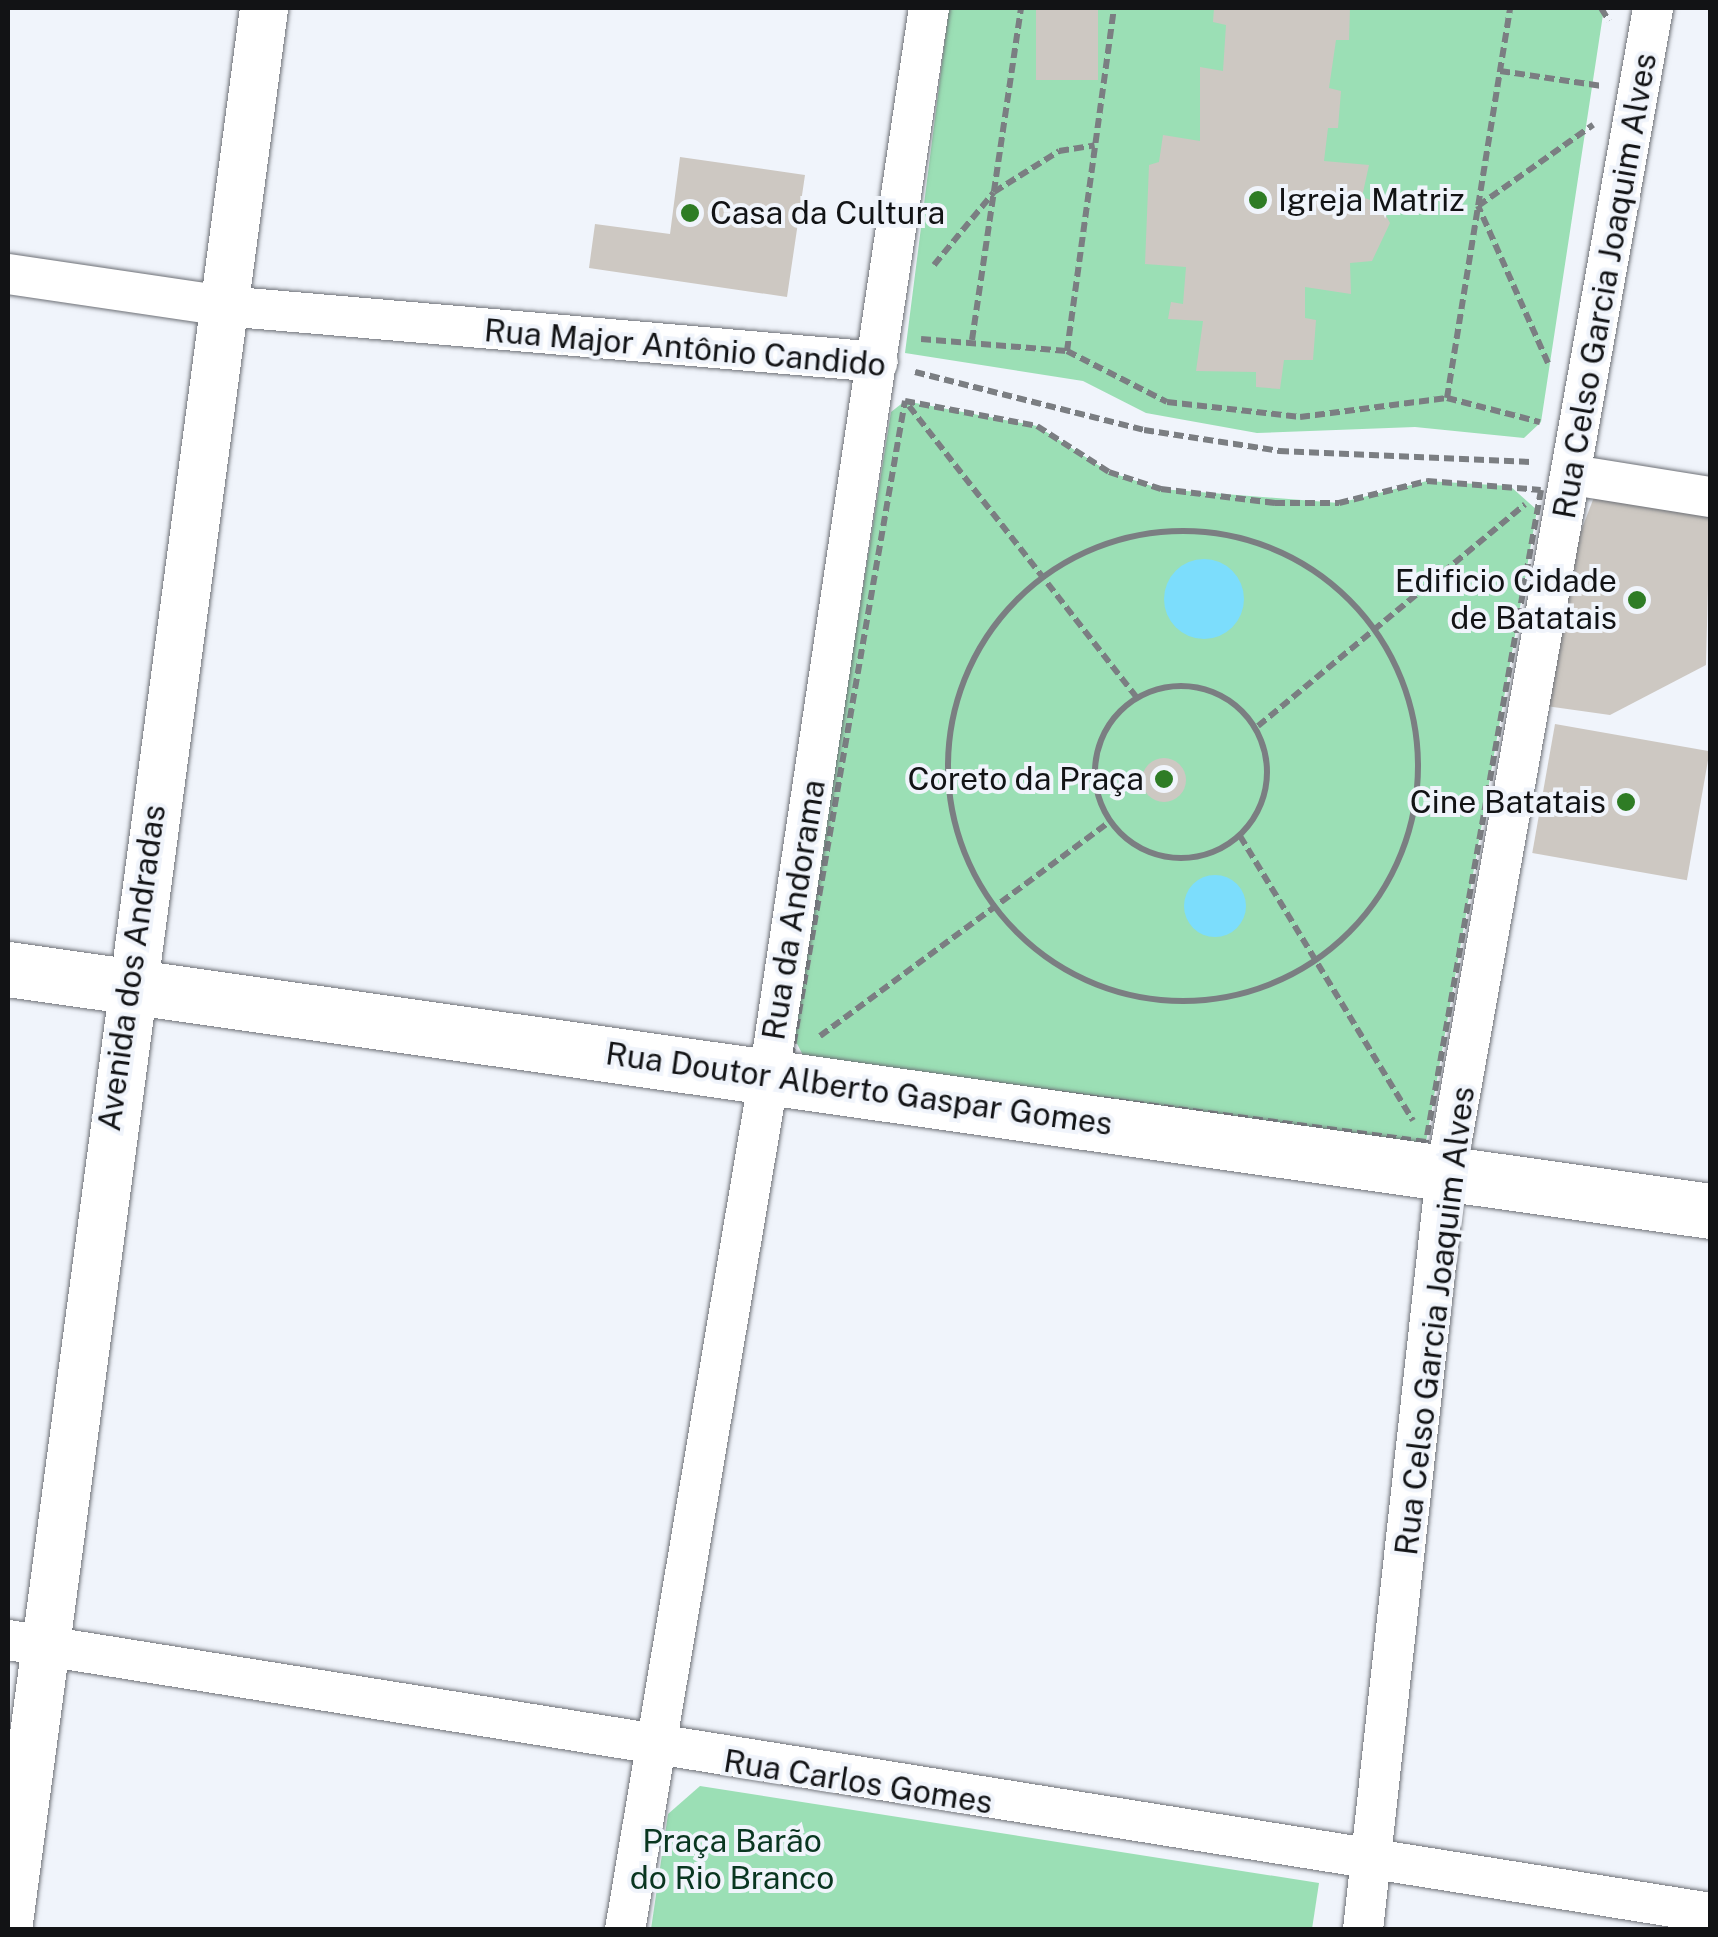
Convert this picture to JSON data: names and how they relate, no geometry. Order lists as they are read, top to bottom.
{
  "streets": {
    "main road": ["Rua Doutor Alberto Gaspar Gomes"],
    "street": [
      "Rua Celso Garcia Joaquim Alves",
      "Rua Major Antônio Candido",
      "Rua da Andorama",
      "Avenida dos Andradas",
      "Rua Carlos Gomes"
    ]
  },
  "crossings": [
    ["Rua Celso Garcia Joaquim Alves", "Rua Major Antônio Candido"],
    ["Rua Celso Garcia Joaquim Alves", "Rua Doutor Alberto Gaspar Gomes"],
    ["Rua Celso Garcia Joaquim Alves", "Rua Carlos Gomes"],
    ["Rua Major Antônio Candido", "Rua da Andorama"],
    ["Rua Major Antônio Candido", "Avenida dos Andradas"],
    ["Rua da Andorama", "Rua Doutor Alberto Gaspar Gomes"],
    ["Rua da Andorama", "Rua Carlos Gomes"],
    ["Avenida dos Andradas", "Rua Doutor Alberto Gaspar Gomes"],
    ["Avenida dos Andradas", "Rua Carlos Gomes"]
  ],
  "parks": ["Praça Barão do Rio Branco"],
  "places": [
    "Igreja Matriz",
    "Casa da Cultura",
    "Edificio Cidade de Batatais",
    "Coreto da Praça",
    "Cine Batatais"
  ]
}
